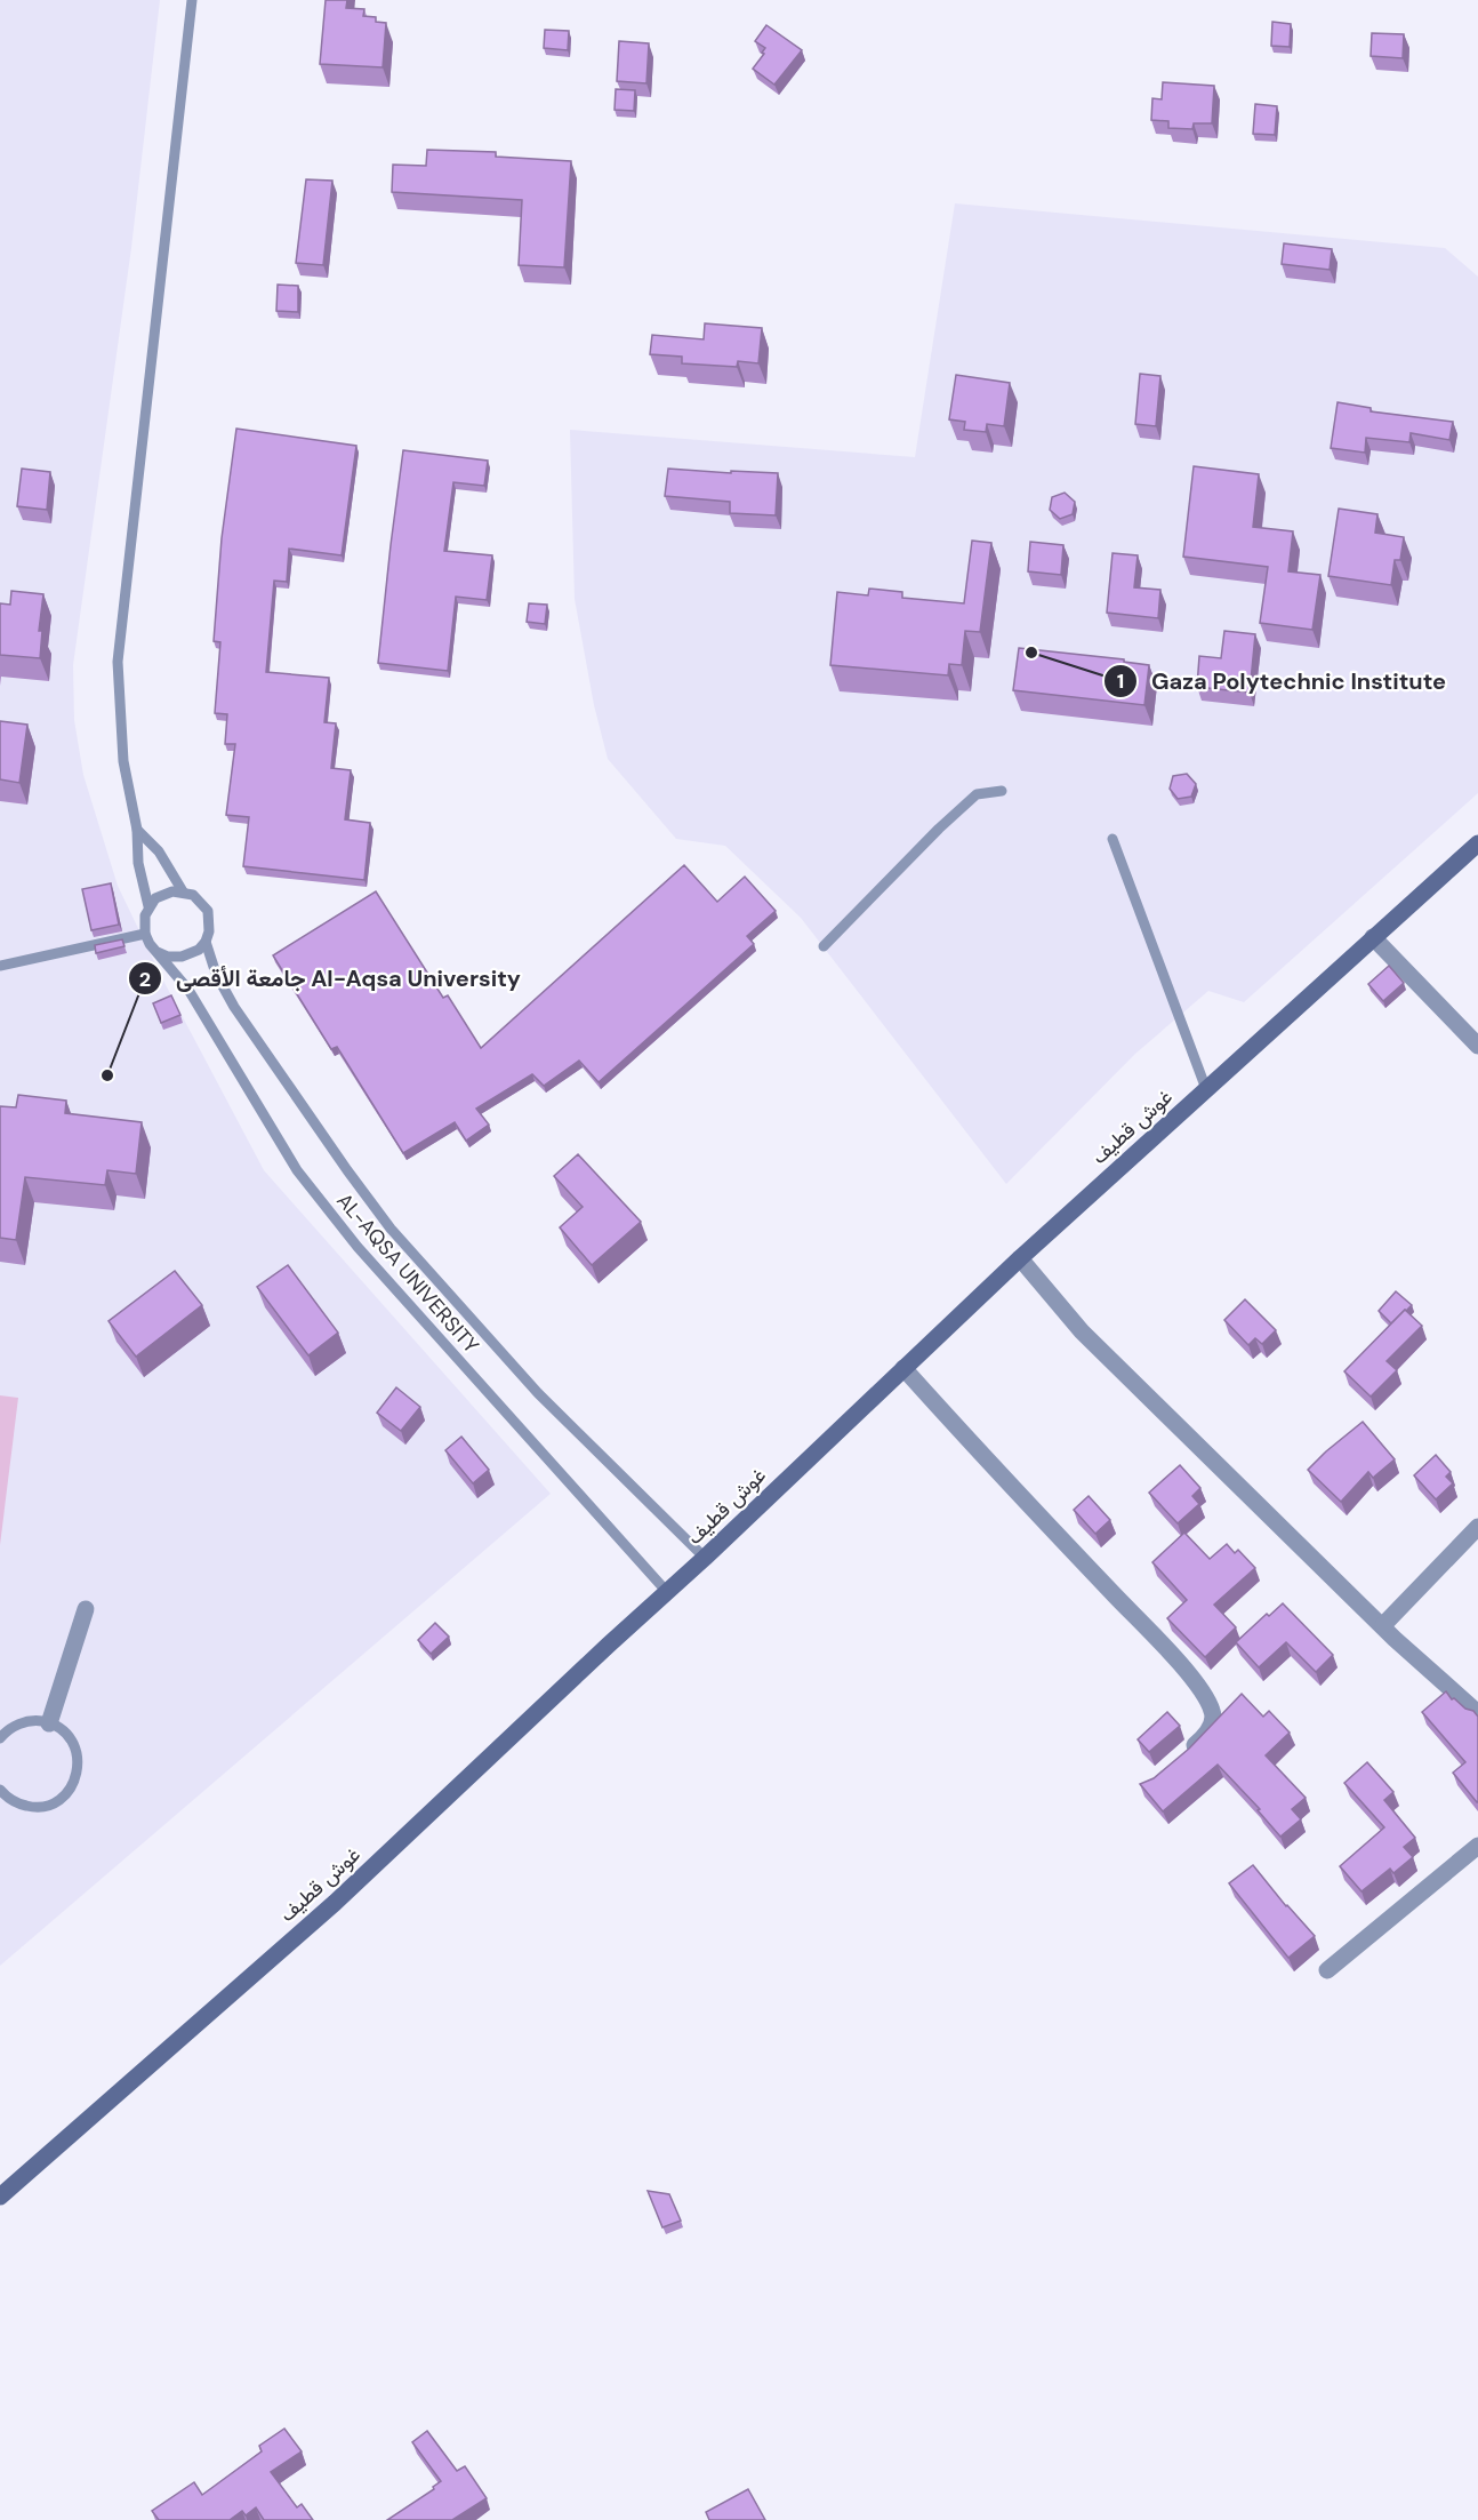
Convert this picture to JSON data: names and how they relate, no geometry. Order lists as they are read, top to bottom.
{
  "streets": {
    "main road": ["غوش قطيف"],
    "lane": ["AL-AQSA UNIVERSITY"]
  },
  "crossings": [
    ["غوش قطيف", "AL-AQSA UNIVERSITY"]
  ],
  "places": ["Gaza Polytechnic Institute", "جامعة الأقصى Al-Aqsa University"]
}
